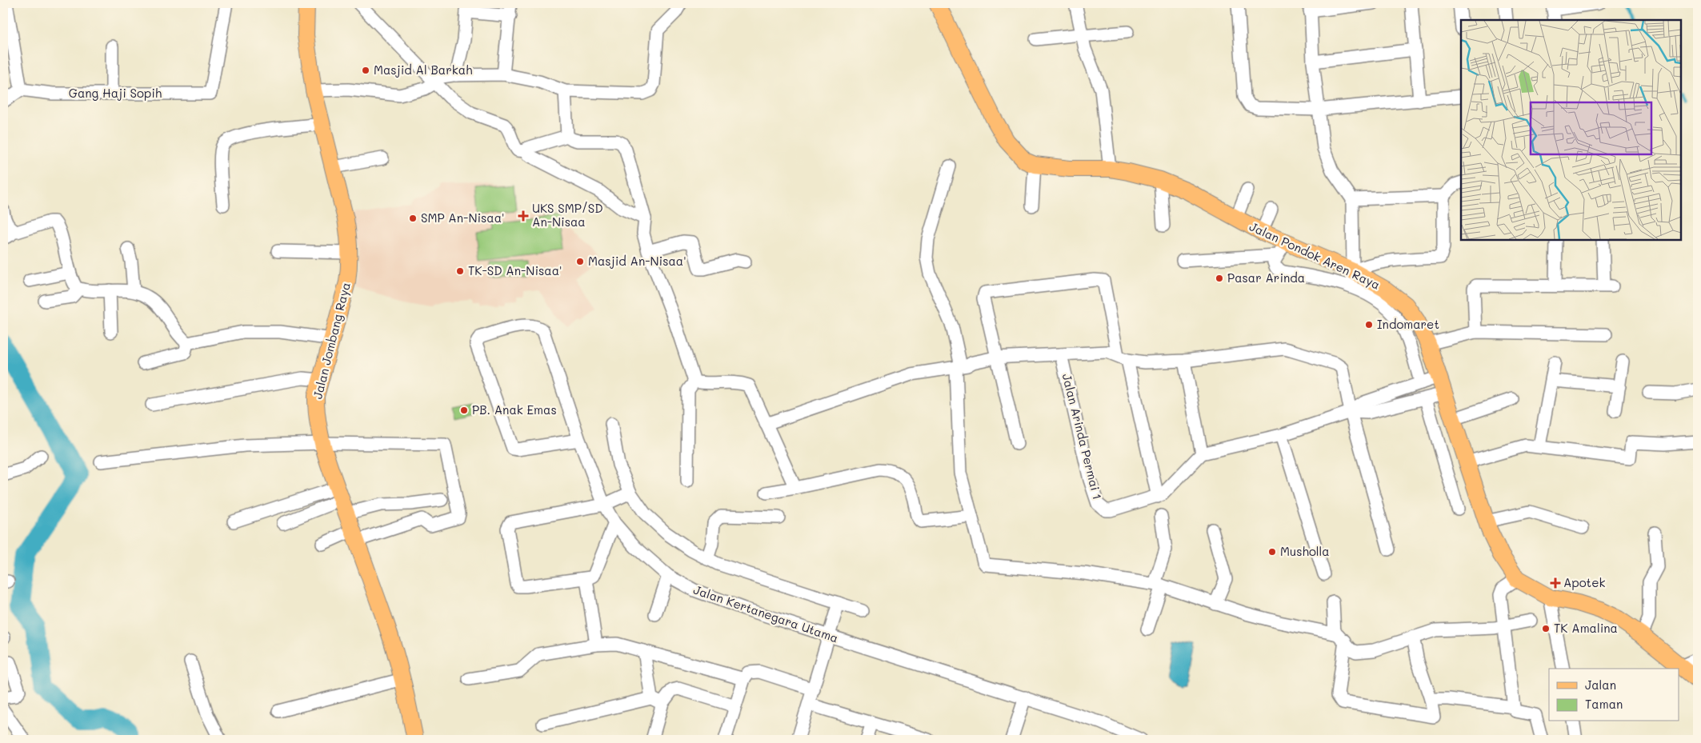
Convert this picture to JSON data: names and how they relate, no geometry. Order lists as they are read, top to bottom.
{
  "streets": {
    "main road": ["Jalan Pondok Aren Raya", "Jalan Jombang Raya"],
    "street": ["Gang Haji Sopih", "Jalan Arinda Permai 1", "Jalan Kertanegara Utama"]
  },
  "places": {
    "other": [
      "Masjid Al Barkah",
      "SMP An-Nisaa'",
      "Masjid An-Nisaa'",
      "TK-SD An-Nisaa'",
      "Pasar Arinda",
      "Indomaret",
      "PB. Anak Emas",
      "Musholla",
      "TK Amalina"
    ],
    "health": ["UKS SMP/SD An-Nisaa", "Apotek"]
  },
  "legend": ["Jalan", "Taman"]
}
